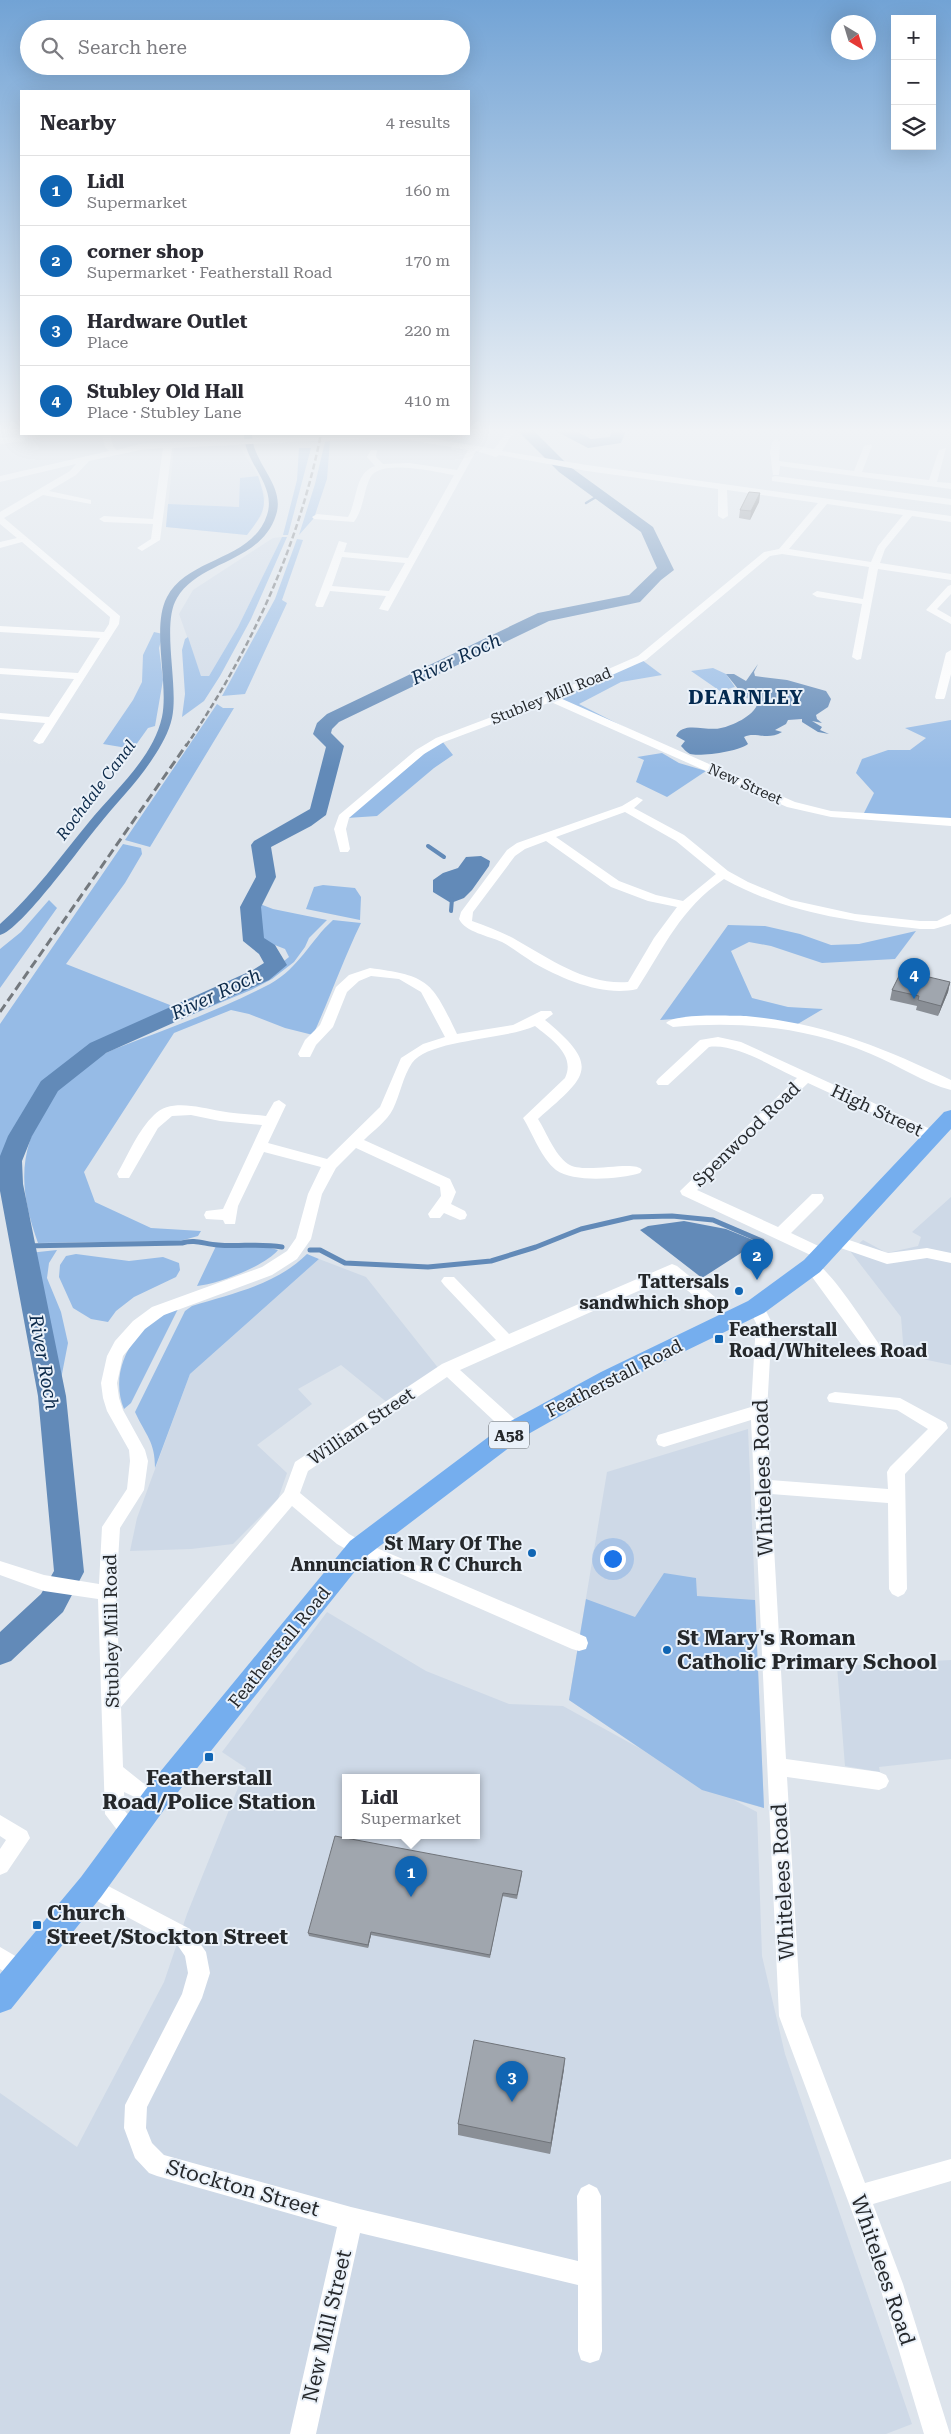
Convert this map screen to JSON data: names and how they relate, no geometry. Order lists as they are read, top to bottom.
{
  "streets": {
    "highway": ["Featherstall Road", "A58"],
    "street": [
      "Stubley Mill Road",
      "New Street",
      "High Street",
      "Spenwood Road",
      "William Street",
      "Whitelees Road",
      "Stockton Street",
      "New Mill Street"
    ]
  },
  "crossings": [
    ["Stubley Mill Road", "New Street"],
    ["Stubley Mill Road", "Featherstall Road"],
    ["Stubley Mill Road", "William Street"],
    ["Stubley Mill Road", "A58"],
    ["High Street", "Spenwood Road"],
    ["High Street", "Featherstall Road"],
    ["Spenwood Road", "Featherstall Road"],
    ["Featherstall Road", "A58"],
    ["Featherstall Road", "Whitelees Road"],
    ["A58", "Stockton Street"],
    ["Stockton Street", "New Mill Street"]
  ],
  "districts": ["DEARNLEY"],
  "water": ["River Roch", "Rochdale Canal"],
  "places": {
    "other": ["Tattersals sandwhich shop", "St Mary Of The Annunciation R C Church", "St Mary's Roman Catholic Primary School"],
    "transit": ["Featherstall Road/Whitelees Road", "Featherstall Road/Police Station", "Church Street/Stockton Street"]
  },
  "north": "bottom right",
  "page": {
    "map_buttons": ["+", "−"],
    "search": "Search here",
    "heading": ["Nearby", "4 results"],
    "list": [
      {
        "mark": "1",
        "name": "Lidl",
        "note": "Supermarket",
        "value": "160 m"
      },
      {
        "mark": "2",
        "name": "corner shop",
        "note": "Supermarket · Featherstall Road",
        "value": "170 m"
      },
      {
        "mark": "3",
        "name": "Hardware Outlet",
        "note": "Place",
        "value": "220 m"
      },
      {
        "mark": "4",
        "name": "Stubley Old Hall",
        "note": "Place · Stubley Lane",
        "value": "410 m"
      }
    ],
    "pins": [
      "4",
      "2",
      "1",
      "3"
    ],
    "popup": ["Lidl", "Supermarket"]
  }
}
